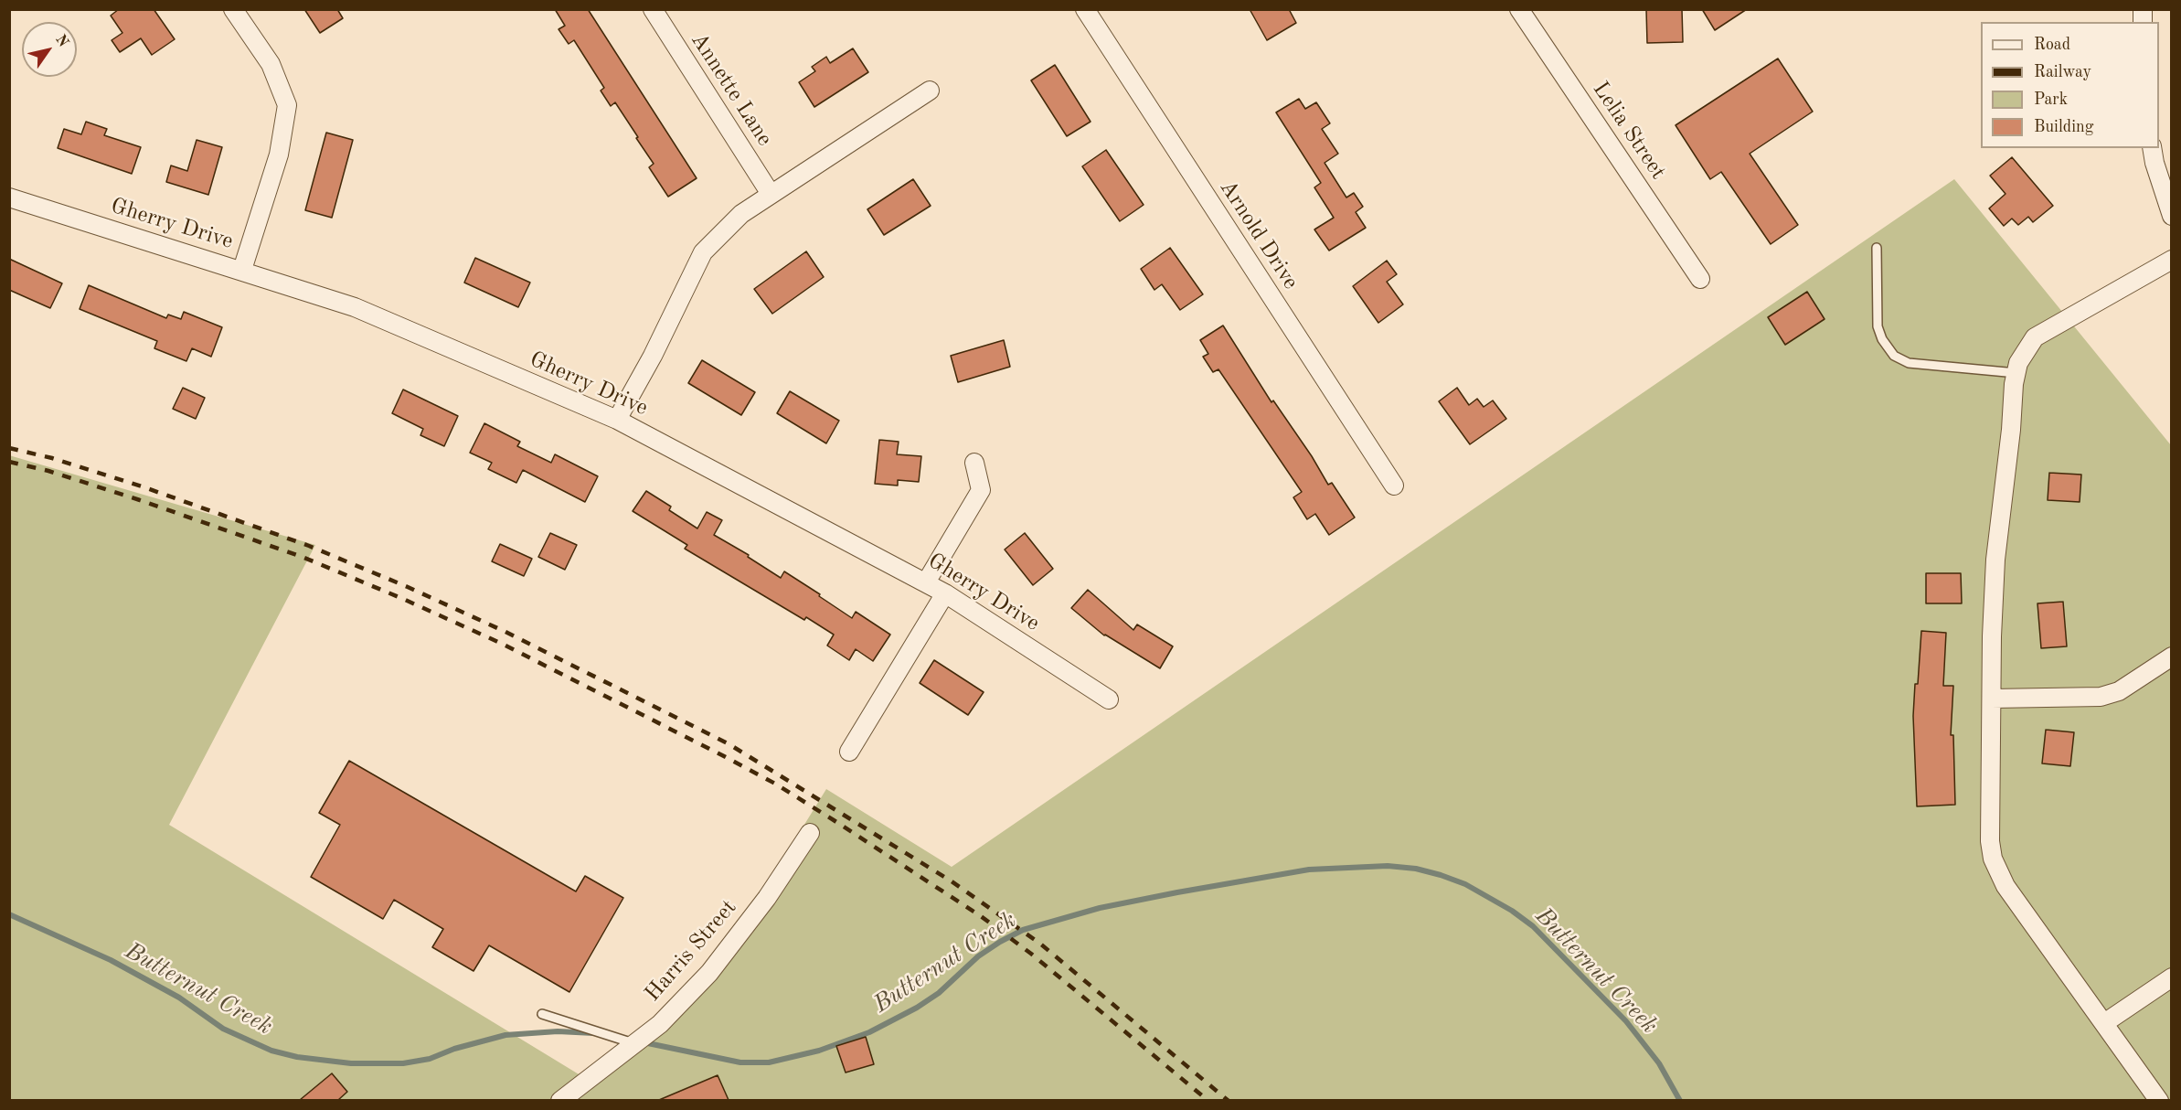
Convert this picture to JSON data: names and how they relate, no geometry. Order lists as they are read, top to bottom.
{
  "streets": {
    "street": [
      "Annette Lane",
      "Lelia Street",
      "Gherry Drive",
      "Arnold Drive",
      "Harris Street"
    ]
  },
  "water": ["Butternut Creek"],
  "legend": [
    "Road",
    "Railway",
    "Park",
    "Building"
  ],
  "north": "top right"
}
